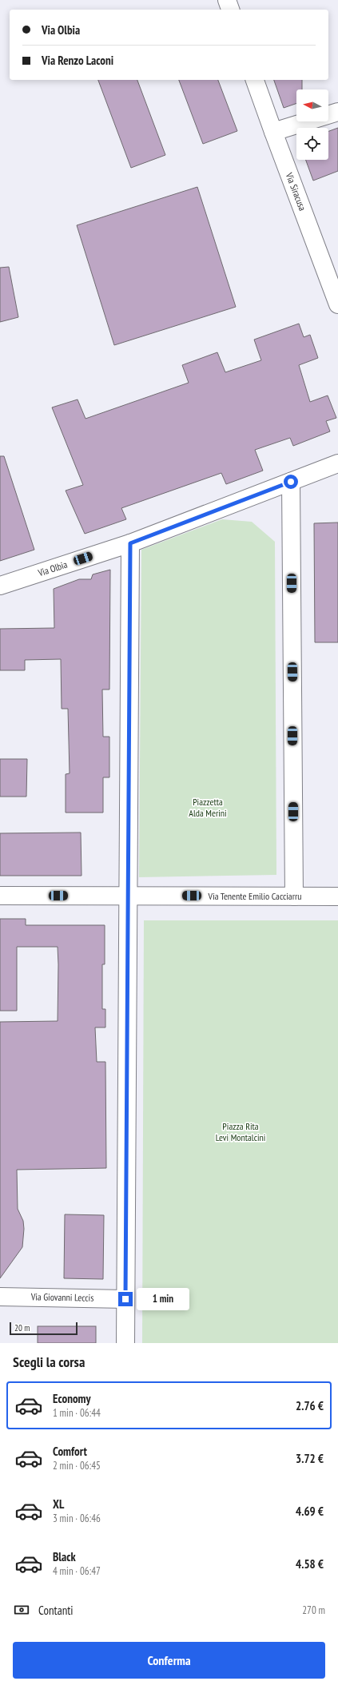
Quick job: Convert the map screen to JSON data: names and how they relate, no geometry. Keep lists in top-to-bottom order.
{
  "streets": {
    "street": [
      "Via Siracusa",
      "Via Olbia",
      "Via Tenente Emilio Cacciarru",
      "Via Giovanni Leccis"
    ]
  },
  "parks": ["Piazzetta Alda Merini", "Piazza Rita Levi Montalcini"],
  "scale_bar": "20 m",
  "north": "left",
  "page": {
    "banner": ["Via Olbia", "Via Renzo Laconi"],
    "bubble": "1 min",
    "scale": "20 m",
    "heading": "Scegli la corsa",
    "list": [
      {
        "name": "Economy",
        "note": "1 min · 06:44",
        "value": "2.76 €"
      },
      {
        "name": "Comfort",
        "note": "2 min · 06:45",
        "value": "3.72 €"
      },
      {
        "name": "XL",
        "note": "3 min · 06:46",
        "value": "4.69 €"
      },
      {
        "name": "Black",
        "note": "4 min · 06:47",
        "value": "4.58 €"
      }
    ],
    "pay": ["Contanti", "270 m"],
    "buttons": "Conferma"
  }
}
